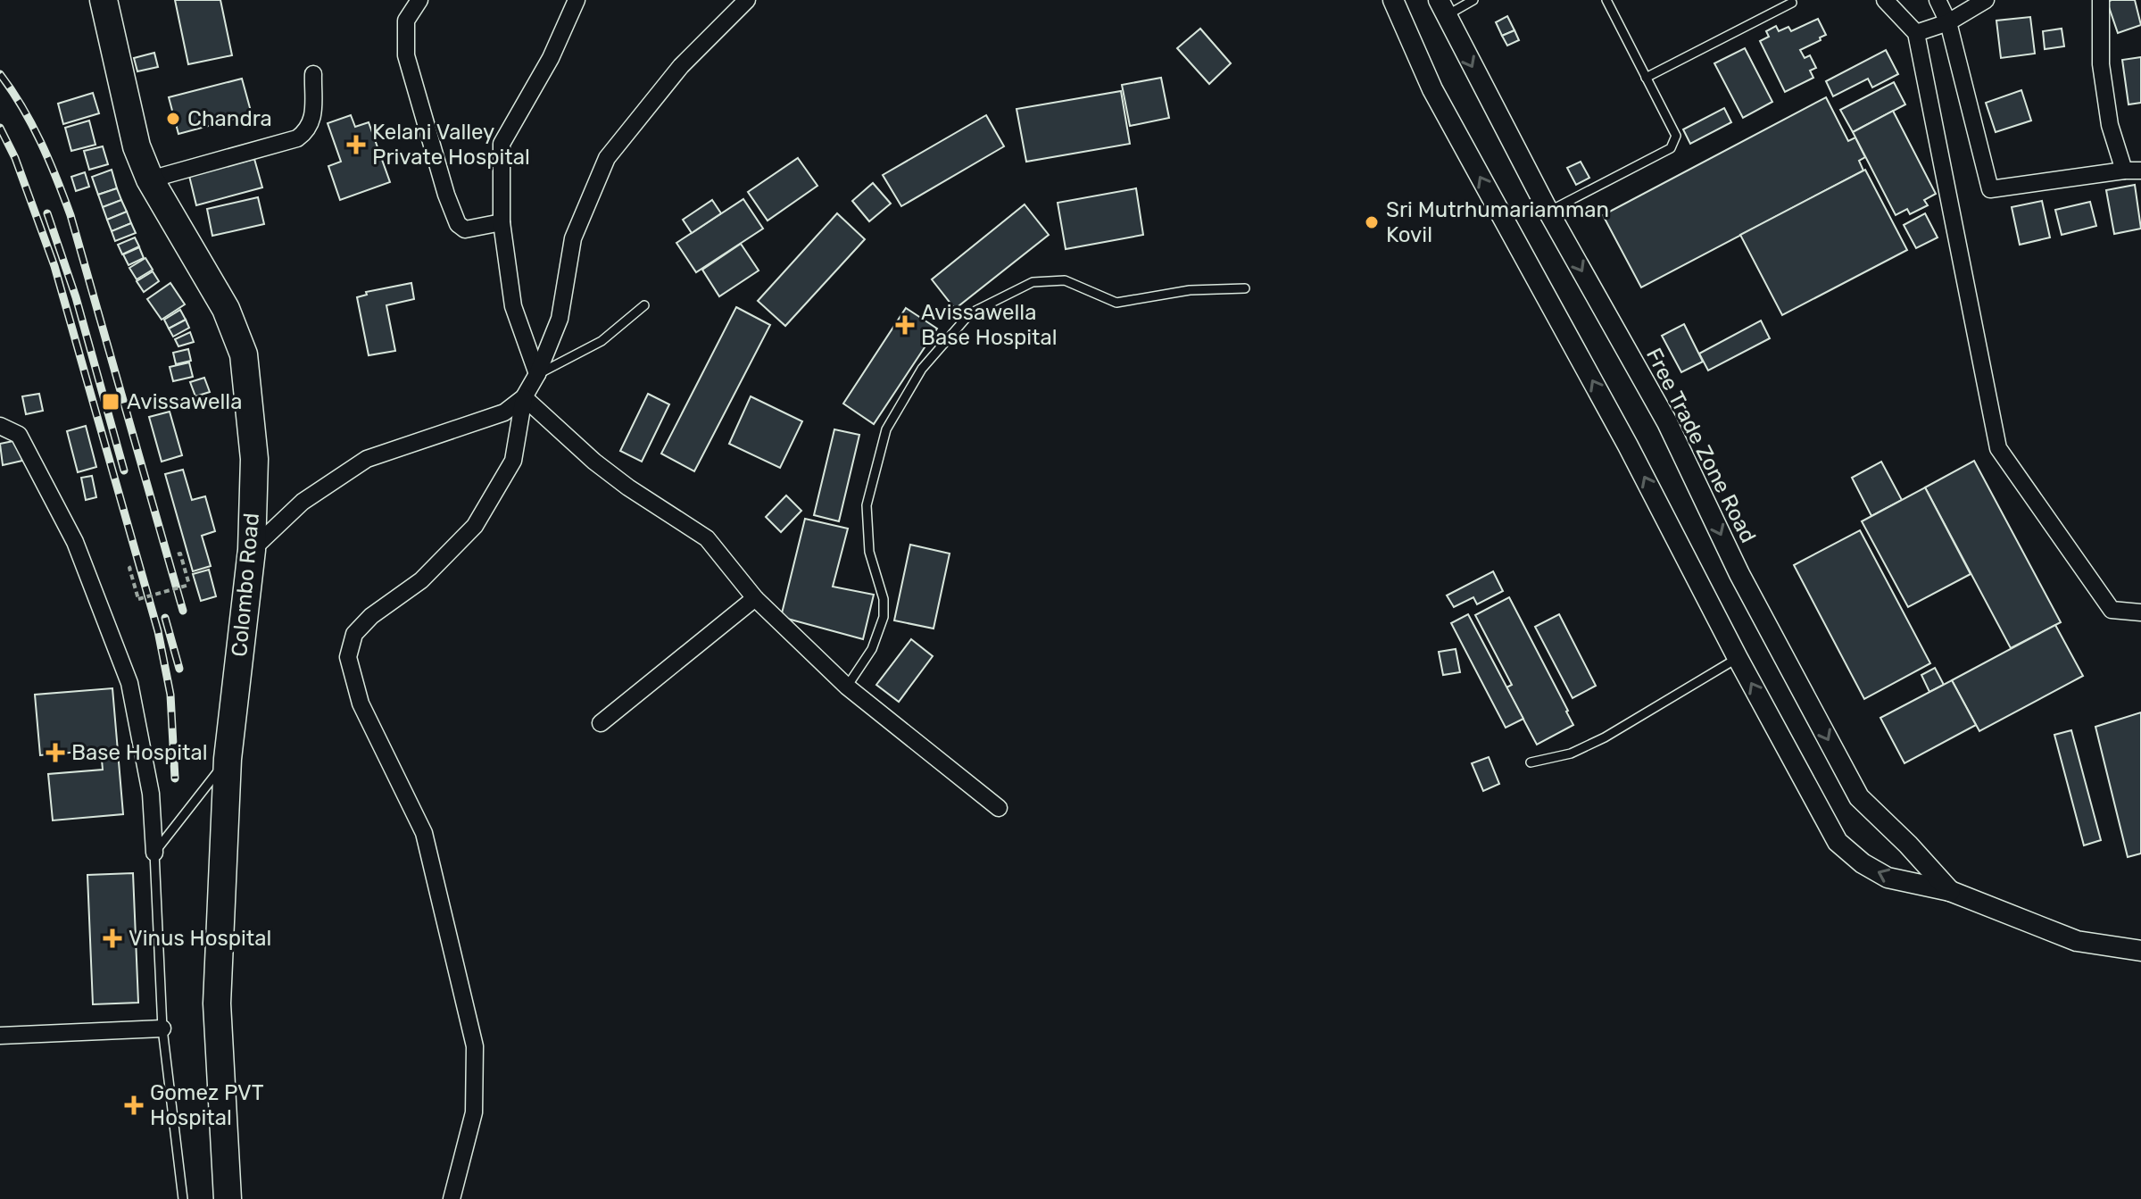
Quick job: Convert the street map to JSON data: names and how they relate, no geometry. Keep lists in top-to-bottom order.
{
  "streets": {
    "highway": ["Colombo Road"],
    "street": ["Free Trade Zone Road"]
  },
  "places": {
    "other": ["Chandra", "Sri Mutrhumariamman Kovil"],
    "health": [
      "Kelani Valley Private Hospital",
      "Avissawella Base Hospital",
      "Base Hospital",
      "Vinus Hospital",
      "Gomez PVT Hospital"
    ],
    "transit": ["Avissawella"]
  }
}
